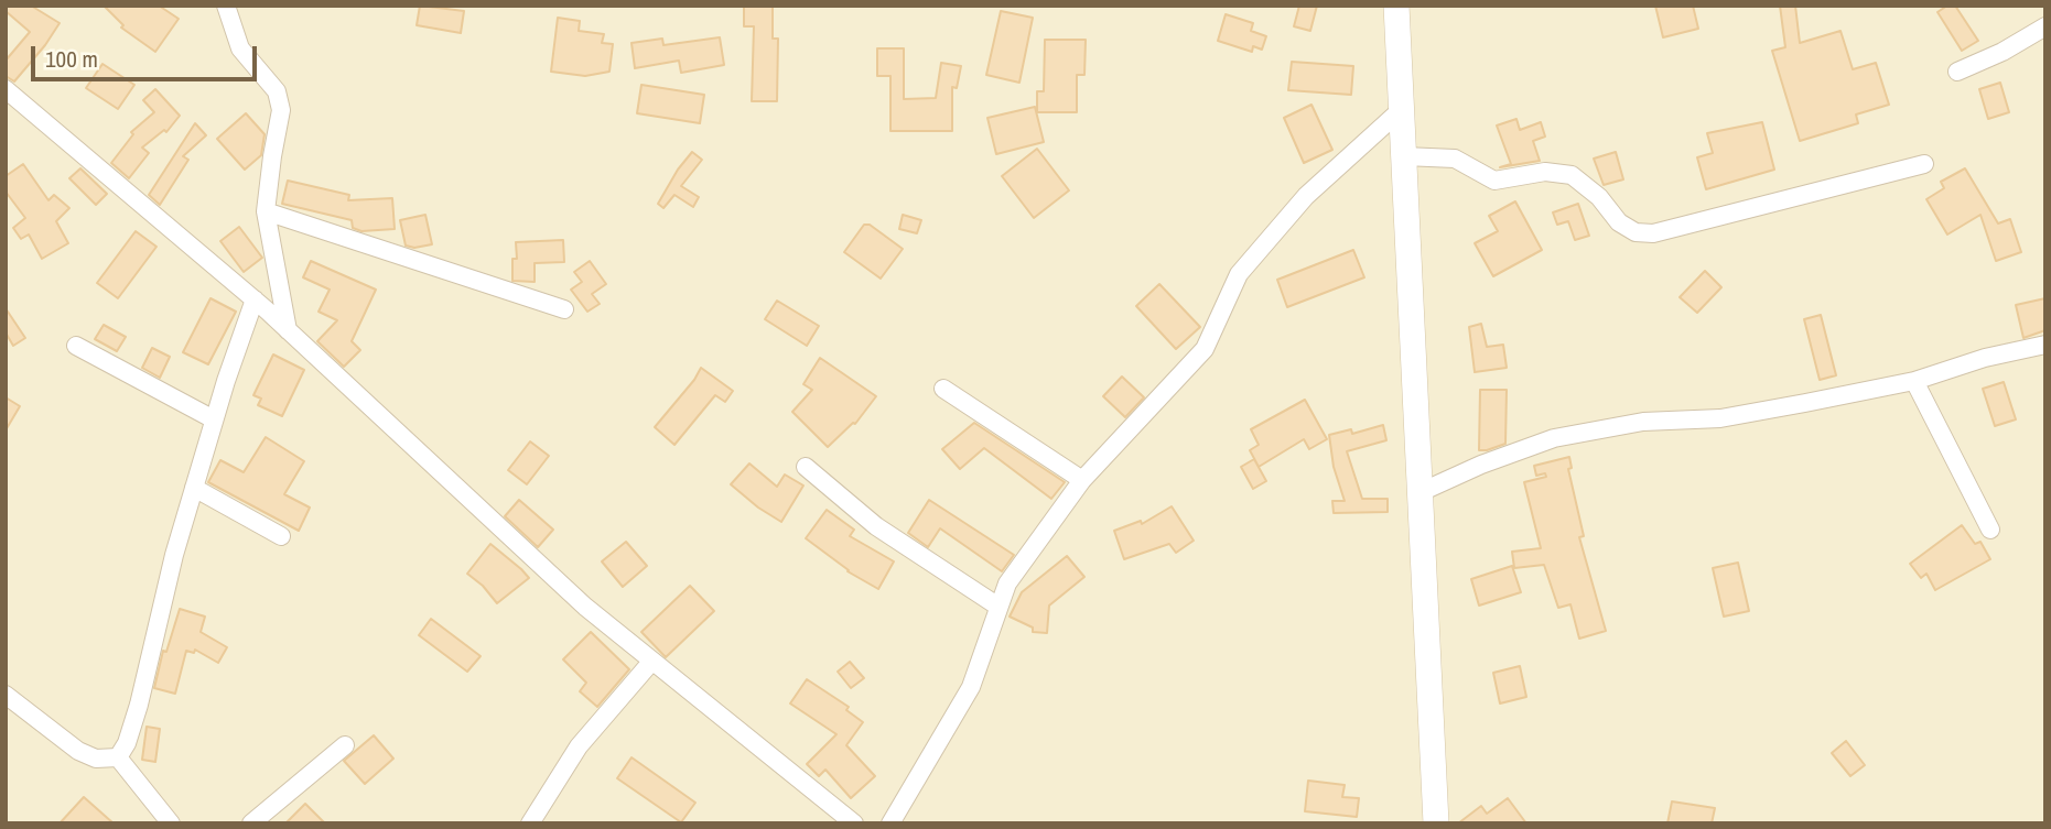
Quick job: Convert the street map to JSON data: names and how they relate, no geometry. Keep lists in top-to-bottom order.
{
  "scale_bar": "100 m"
}
